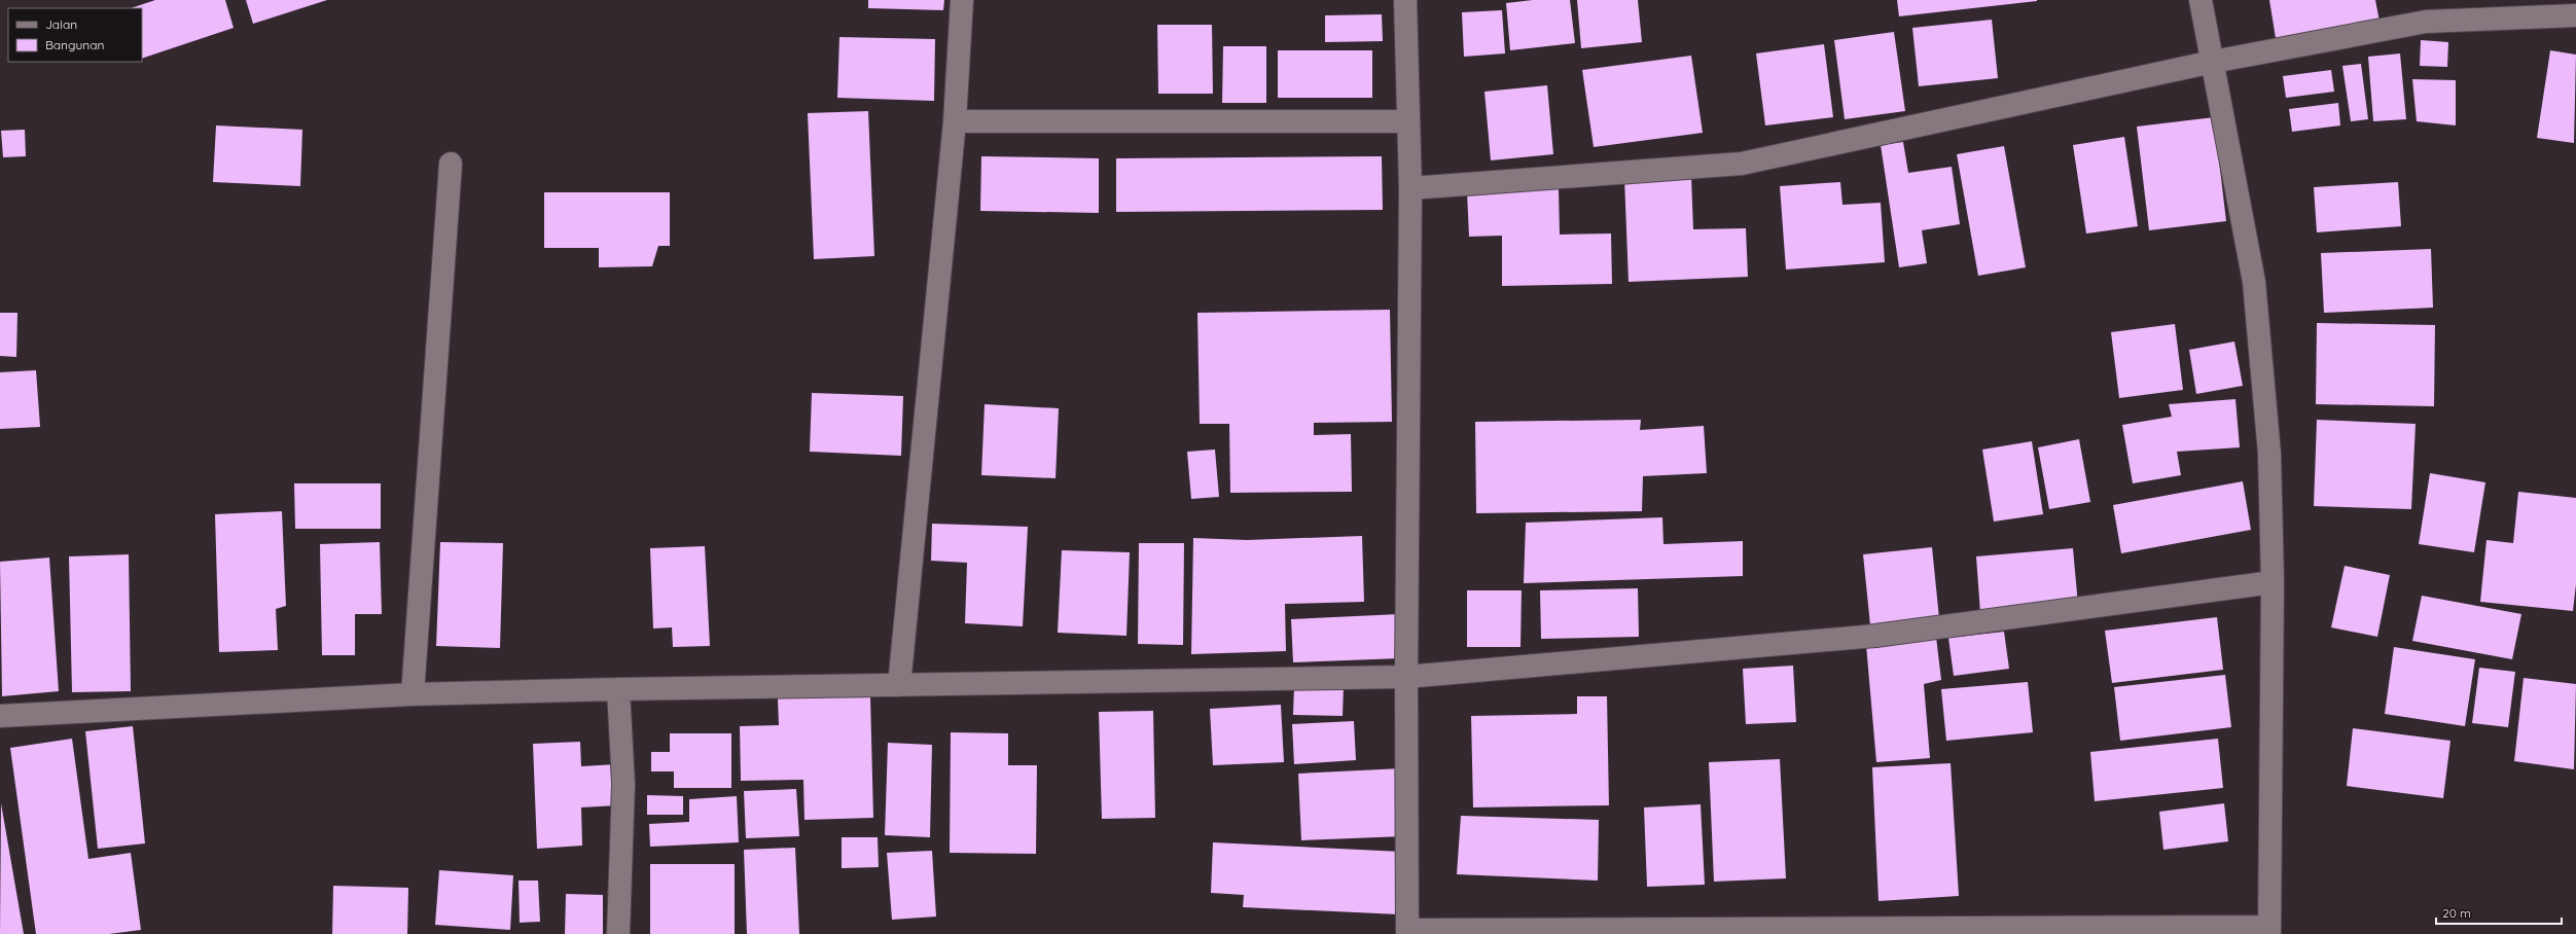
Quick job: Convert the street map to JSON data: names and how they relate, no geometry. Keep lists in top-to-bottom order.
{
  "legend": ["Jalan", "Bangunan"],
  "scale_bar": "20 m"
}
